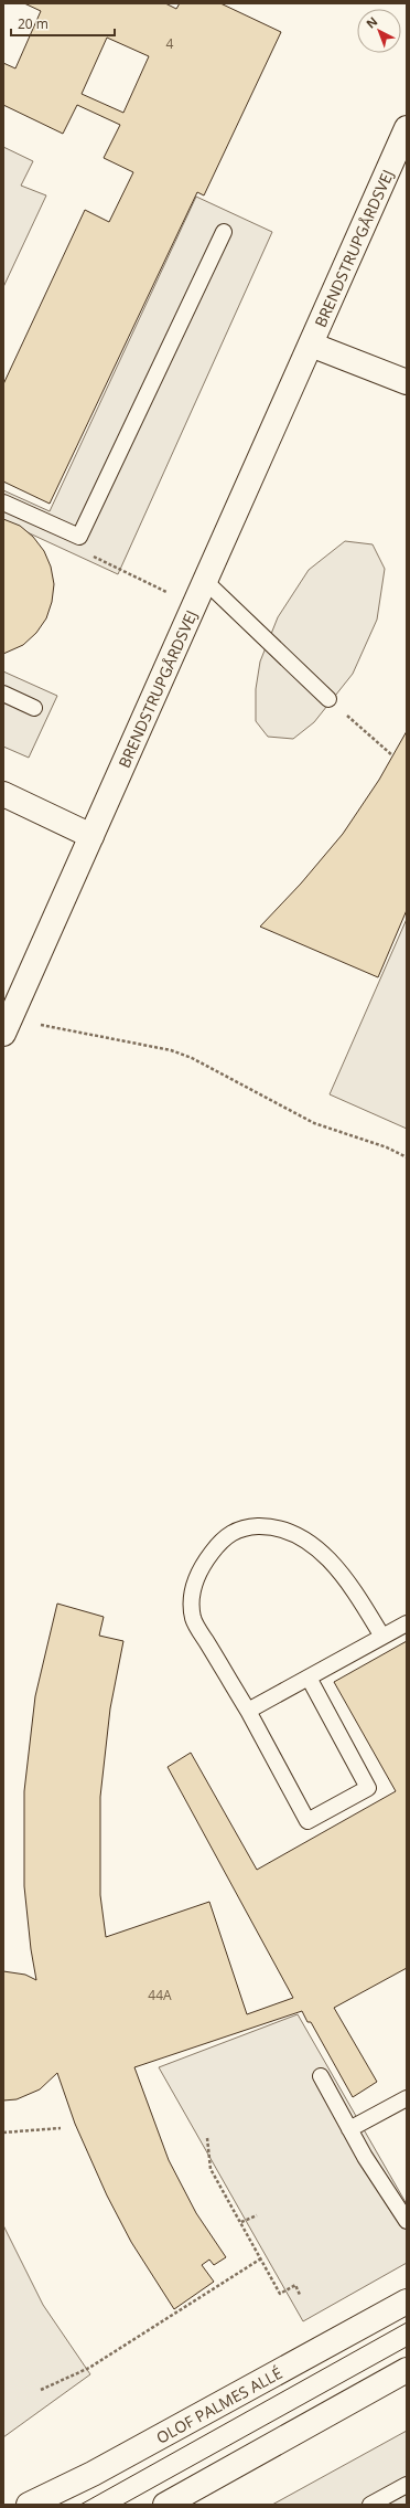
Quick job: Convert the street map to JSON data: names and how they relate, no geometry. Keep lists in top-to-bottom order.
{
  "streets": {
    "street": ["BRENDSTRUPGÅRDSVEJ", "OLOF PALMES ALLÉ"]
  },
  "house_numbers": ["4", "44A"],
  "scale_bar": "20 m",
  "north": "top left"
}
